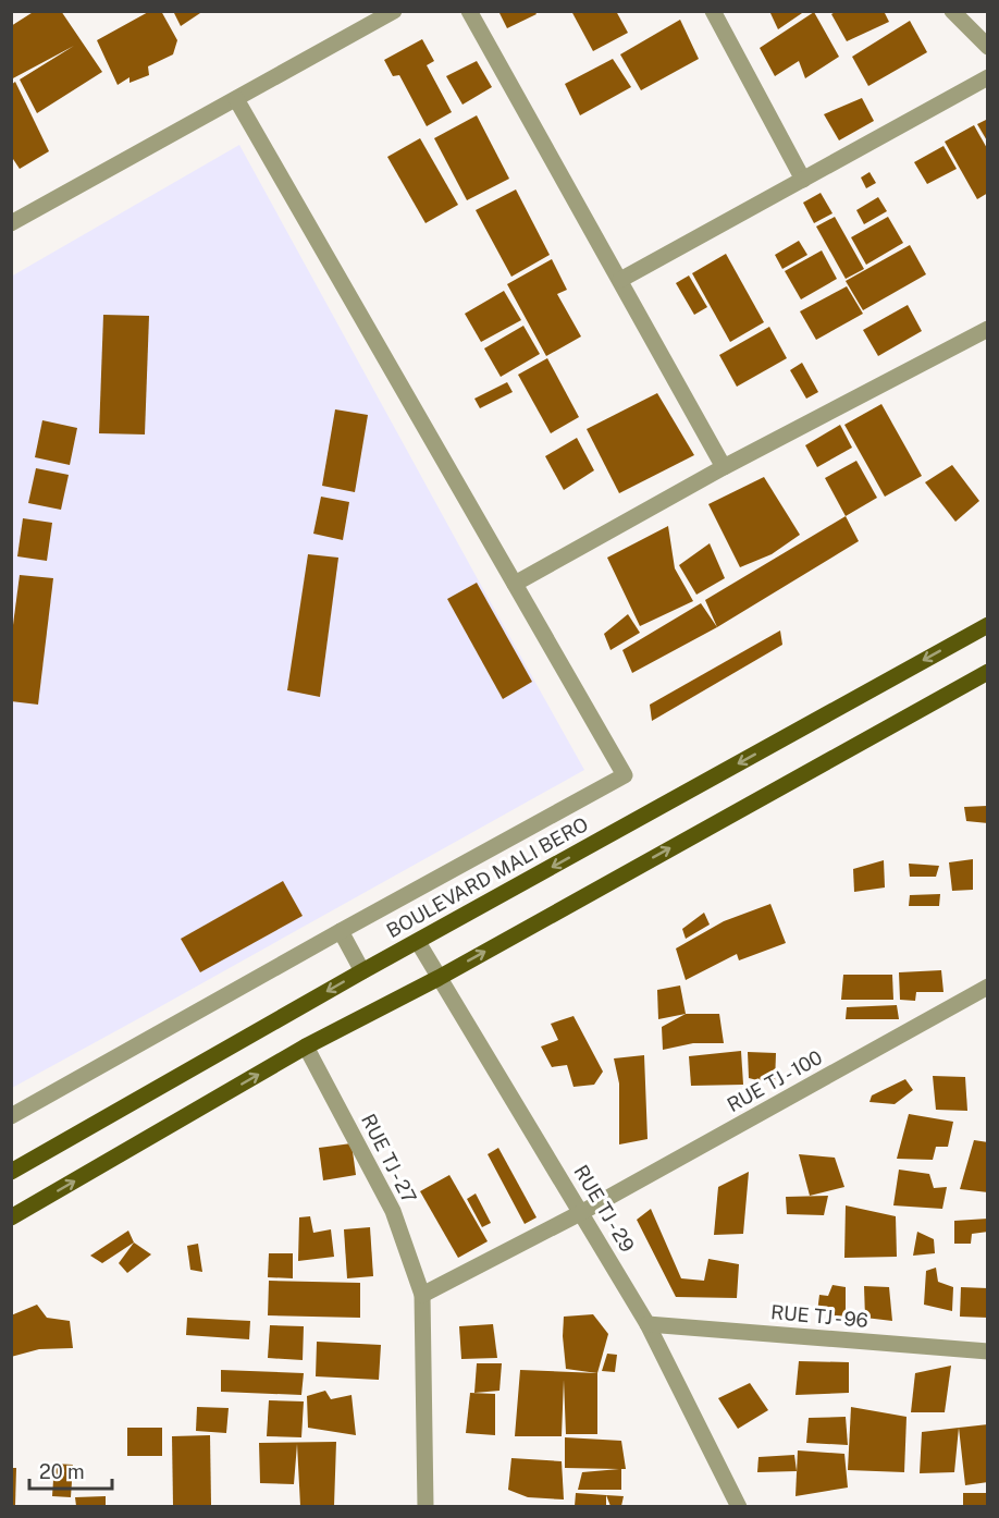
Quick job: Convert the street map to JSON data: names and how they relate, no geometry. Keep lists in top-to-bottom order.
{
  "streets": {
    "main road": ["BOULEVARD MALI BERO"],
    "street": [
      "RUE TJ - 100",
      "RUE TJ - 27",
      "RUE TJ - 29",
      "RUE TJ - 96"
    ]
  },
  "crossings": [
    ["BOULEVARD MALI BERO", "RUE TJ - 29"],
    ["RUE TJ - 100", "RUE TJ - 29"],
    ["RUE TJ - 29", "RUE TJ - 96"]
  ],
  "scale_bar": "20 m"
}
